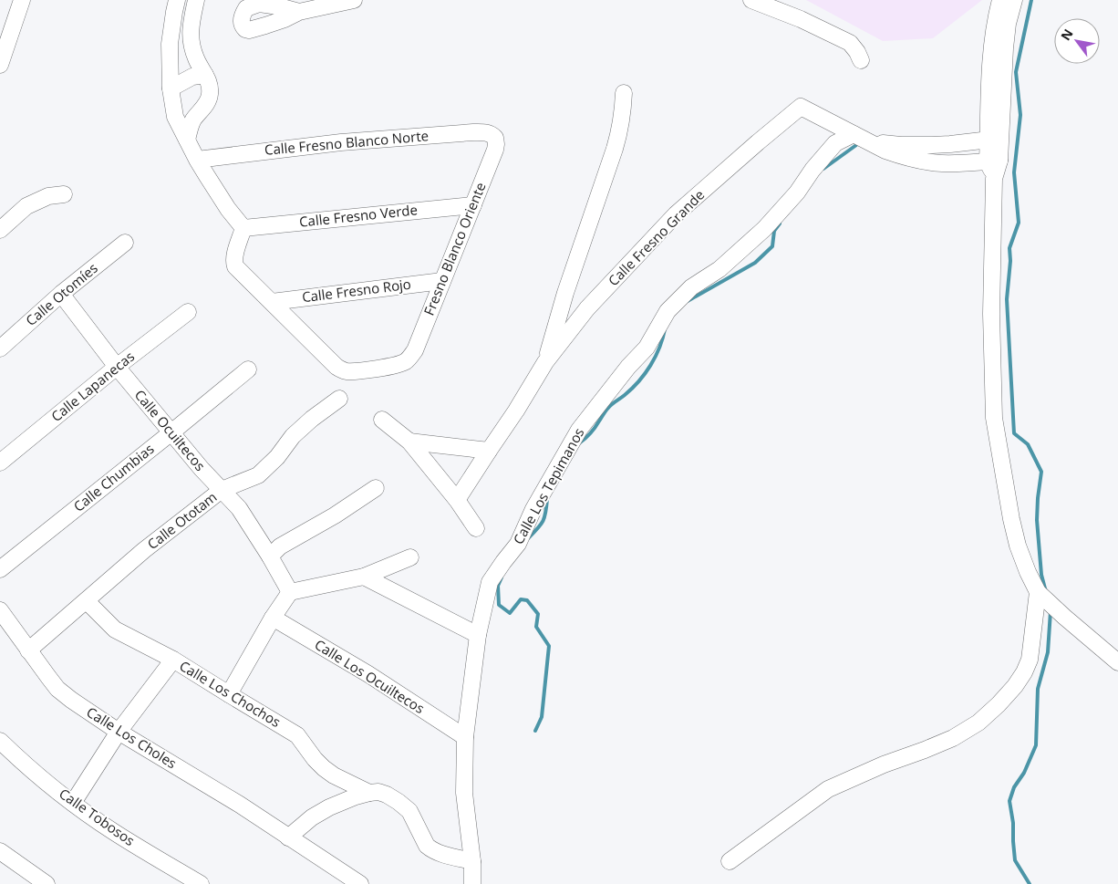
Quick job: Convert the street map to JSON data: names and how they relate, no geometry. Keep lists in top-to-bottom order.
{
  "streets": {
    "street": [
      "Calle Fresno Blanco Norte",
      "Calle Fresno Verde",
      "Calle Fresno Grande",
      "Fresno Blanco Oriente",
      "Calle Fresno Rojo",
      "Calle Otomíes",
      "Calle Lapanecas",
      "Calle Ocuiltecos",
      "Calle Chumbias",
      "Calle Los Tepimanos",
      "Calle Ototam",
      "Calle Los Ocuiltecos",
      "Calle Los Chochos",
      "Calle Los Choles",
      "Calle Tobosos"
    ]
  },
  "crossings": [
    ["Calle Fresno Blanco Norte", "Fresno Blanco Oriente"],
    ["Calle Fresno Verde", "Fresno Blanco Oriente"],
    ["Calle Fresno Grande", "Calle Los Tepimanos"],
    ["Fresno Blanco Oriente", "Calle Fresno Rojo"],
    ["Calle Otomíes", "Calle Ocuiltecos"],
    ["Calle Lapanecas", "Calle Ocuiltecos"],
    ["Calle Ocuiltecos", "Calle Chumbias"],
    ["Calle Ocuiltecos", "Calle Ototam"],
    ["Calle Los Tepimanos", "Calle Los Ocuiltecos"],
    ["Calle Ototam", "Calle Los Chochos"],
    ["Calle Ototam", "Calle Los Choles"]
  ],
  "north": "top left"
}
